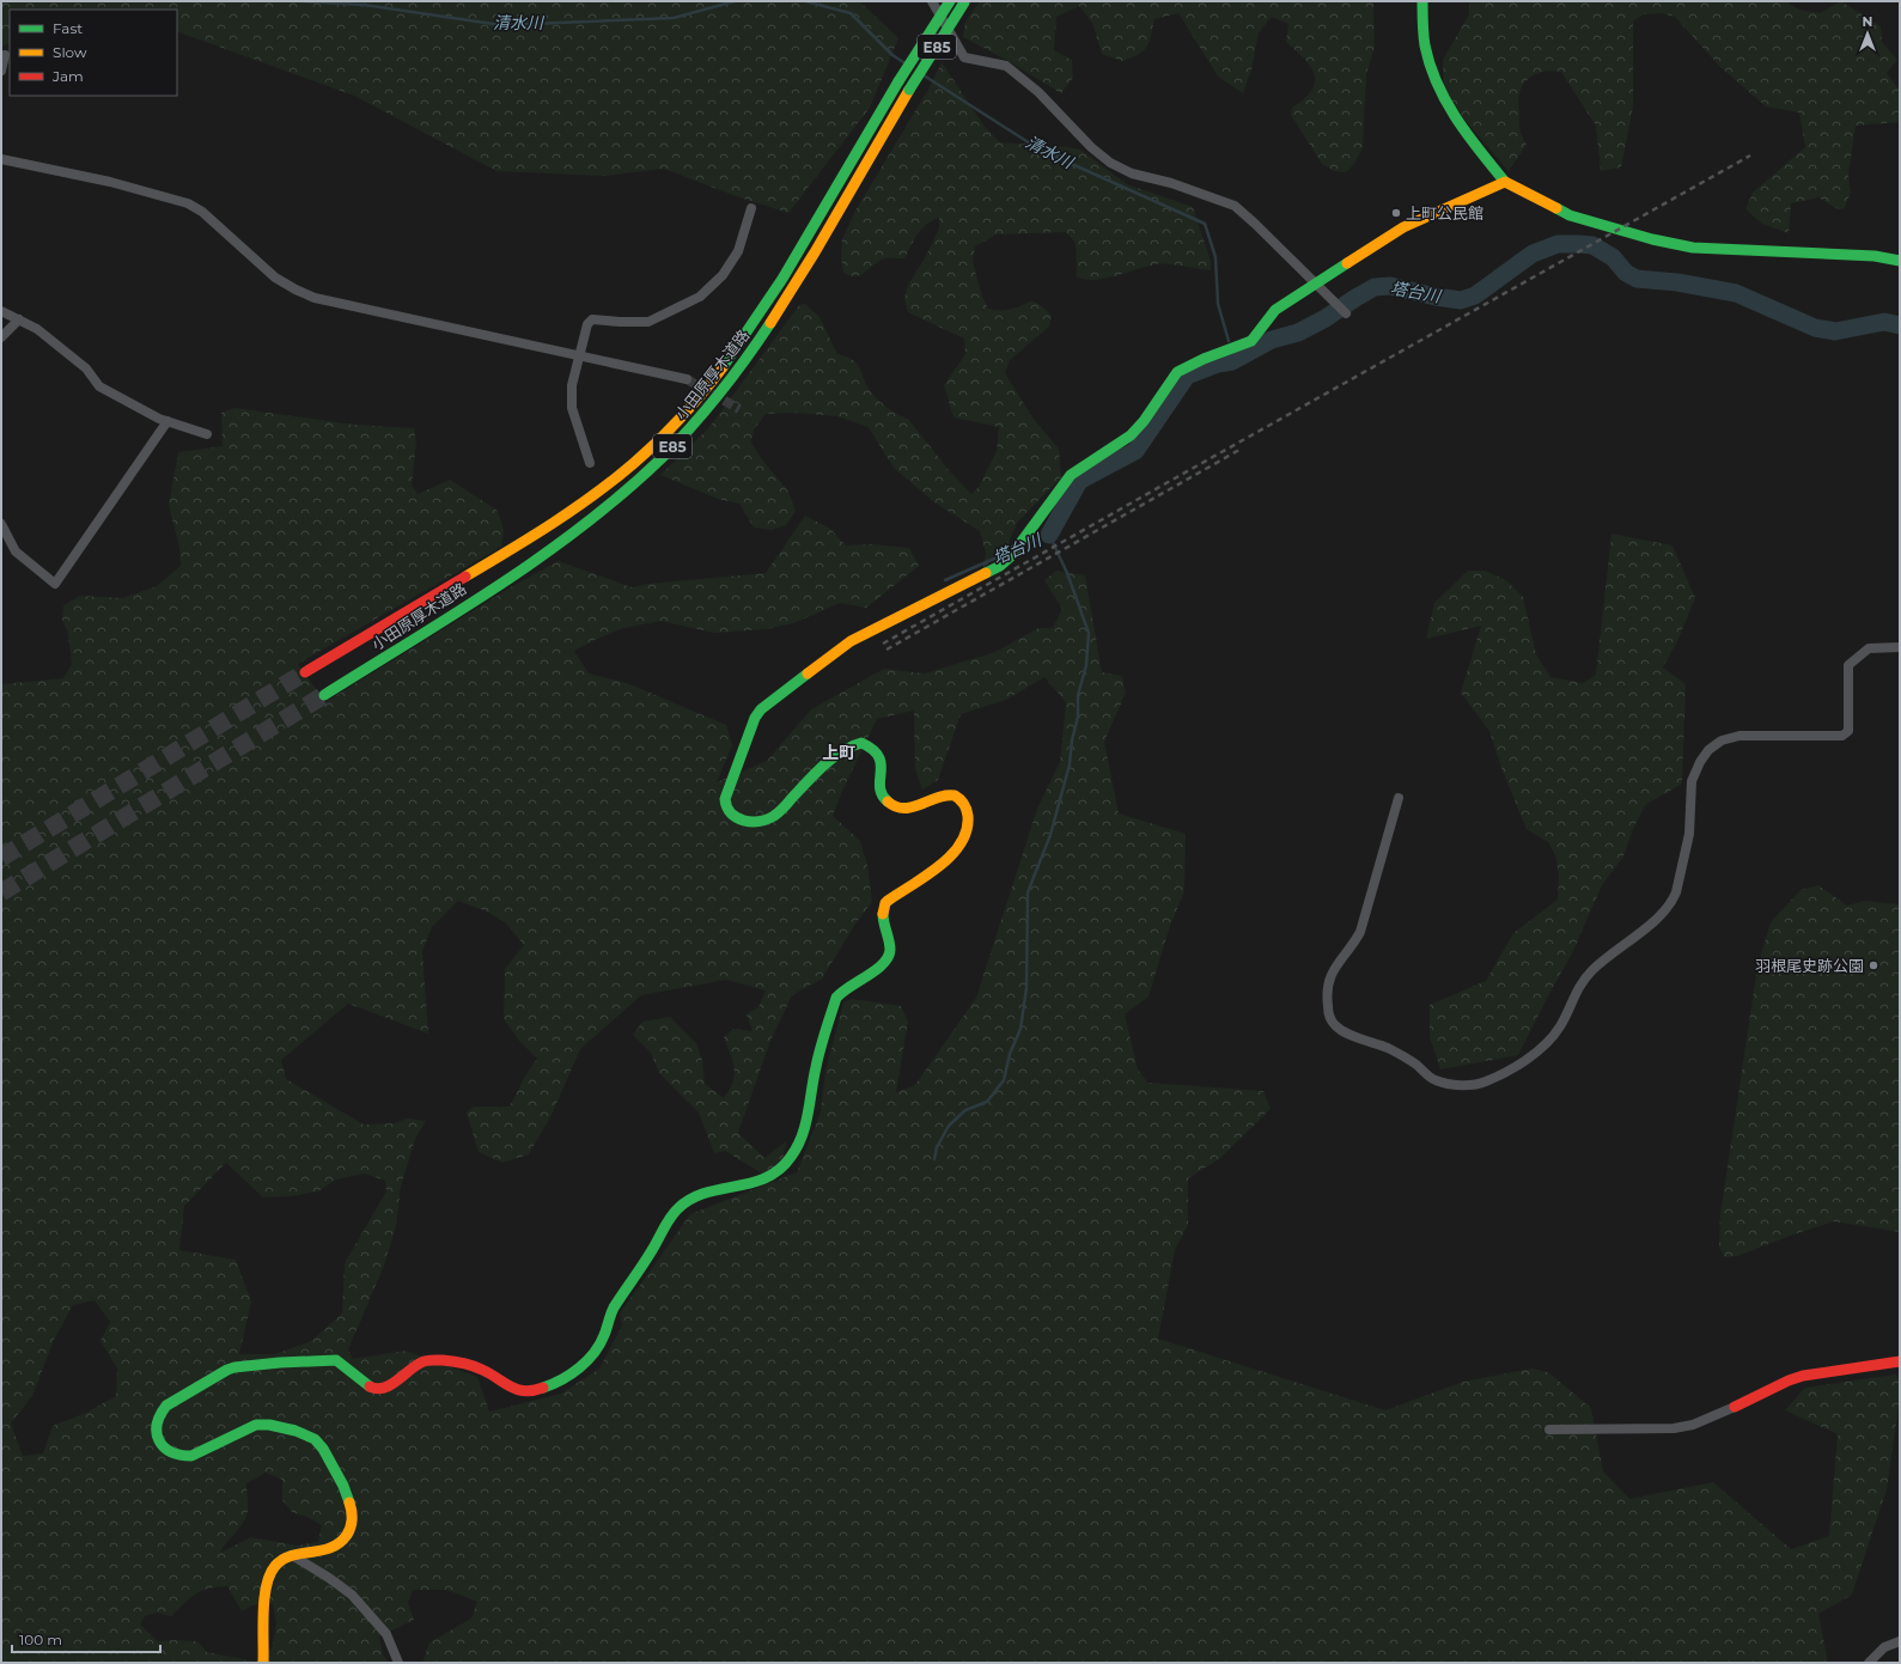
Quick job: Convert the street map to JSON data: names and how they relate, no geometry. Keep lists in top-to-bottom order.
{
  "streets": {
    "main road": ["E85", "小田原厚木道路"]
  },
  "districts": ["上町"],
  "water": ["清水川", "塔台川"],
  "places": ["上町公民館", "羽根尾史跡公園"],
  "legend": ["Fast", "Slow", "Jam"],
  "scale_bar": "100 m",
  "north": "top"
}
